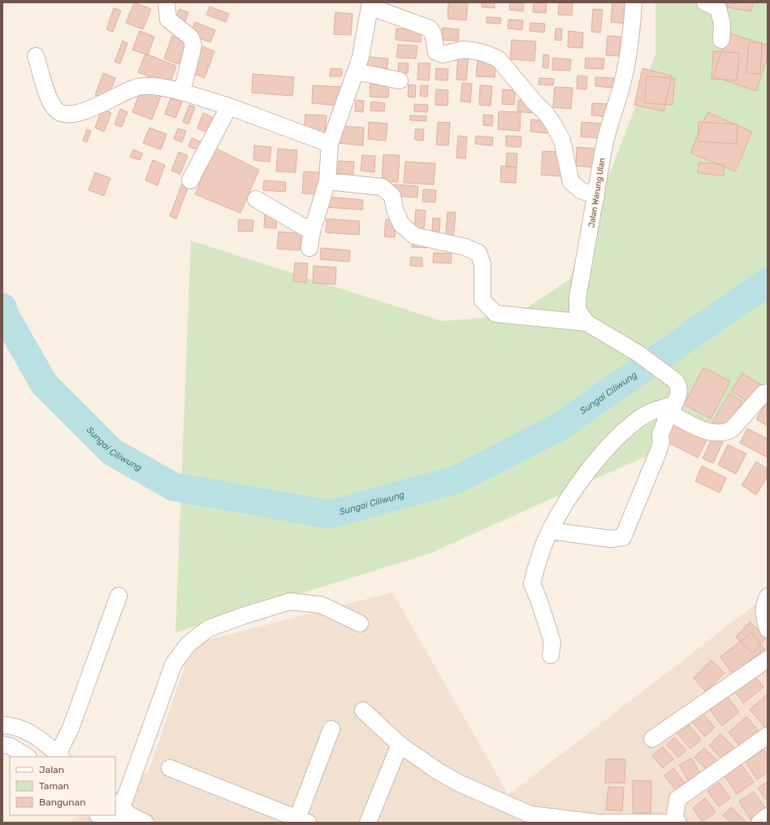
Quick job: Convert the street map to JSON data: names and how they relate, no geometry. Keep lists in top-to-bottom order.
{
  "streets": {
    "street": ["Jalan Warung Ulan"]
  },
  "water": ["Sungai Ciliwung"],
  "legend": ["Jalan", "Taman", "Bangunan"]
}
